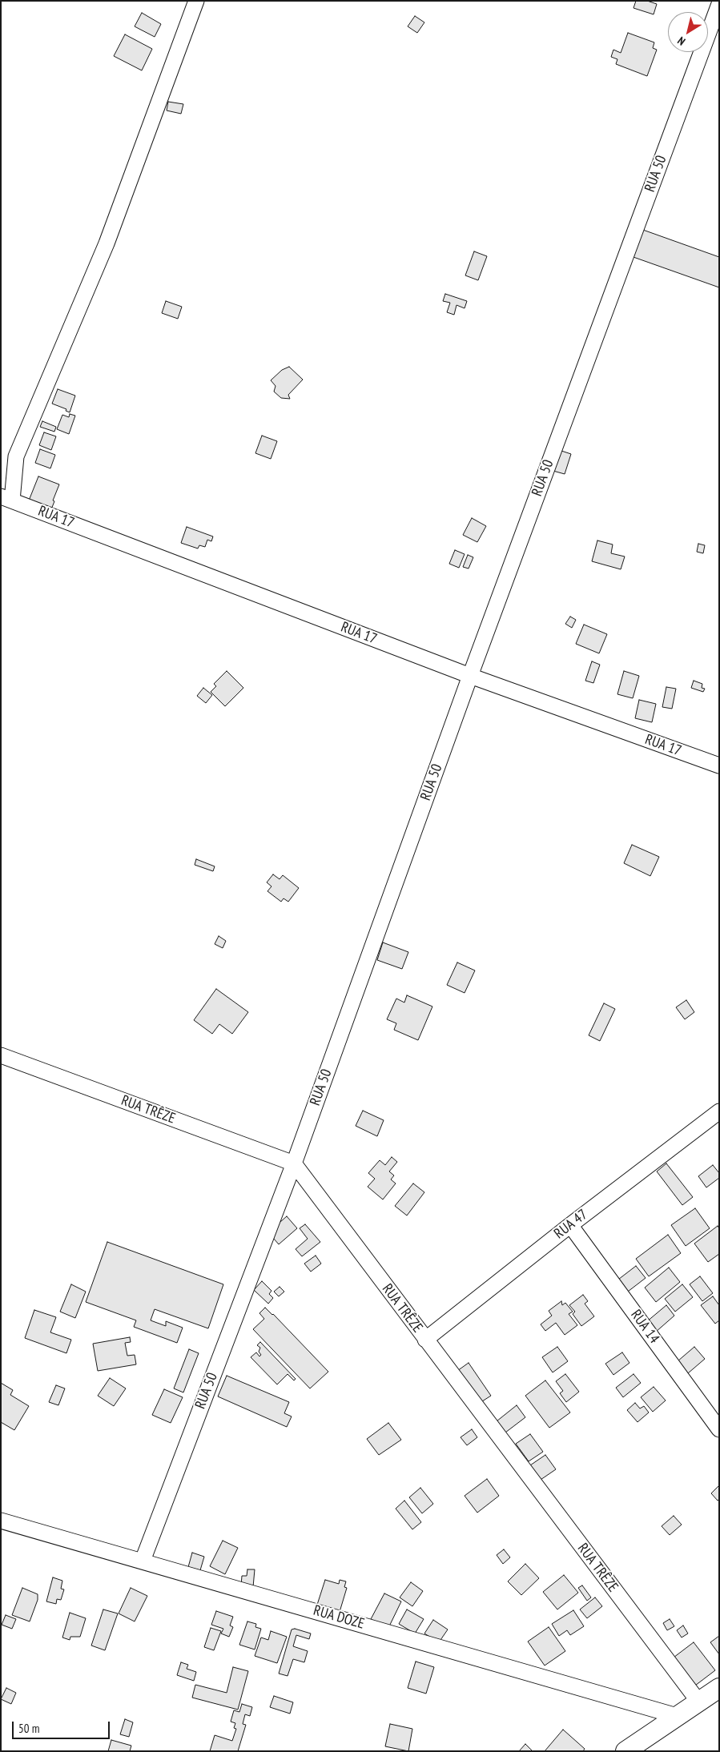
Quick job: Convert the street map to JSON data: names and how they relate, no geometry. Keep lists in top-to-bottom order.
{
  "streets": {
    "street": [
      "RUA 50",
      "RUA 17",
      "RUA TRÊZE",
      "RUA 47",
      "RUA 14",
      "RUA DOZE"
    ]
  },
  "crossings": [
    ["RUA 50", "RUA 17"],
    ["RUA 50", "RUA TRÊZE"],
    ["RUA 50", "RUA DOZE"],
    ["RUA TRÊZE", "RUA 47"],
    ["RUA 47", "RUA 14"]
  ],
  "scale_bar": "50 m",
  "north": "bottom left"
}
